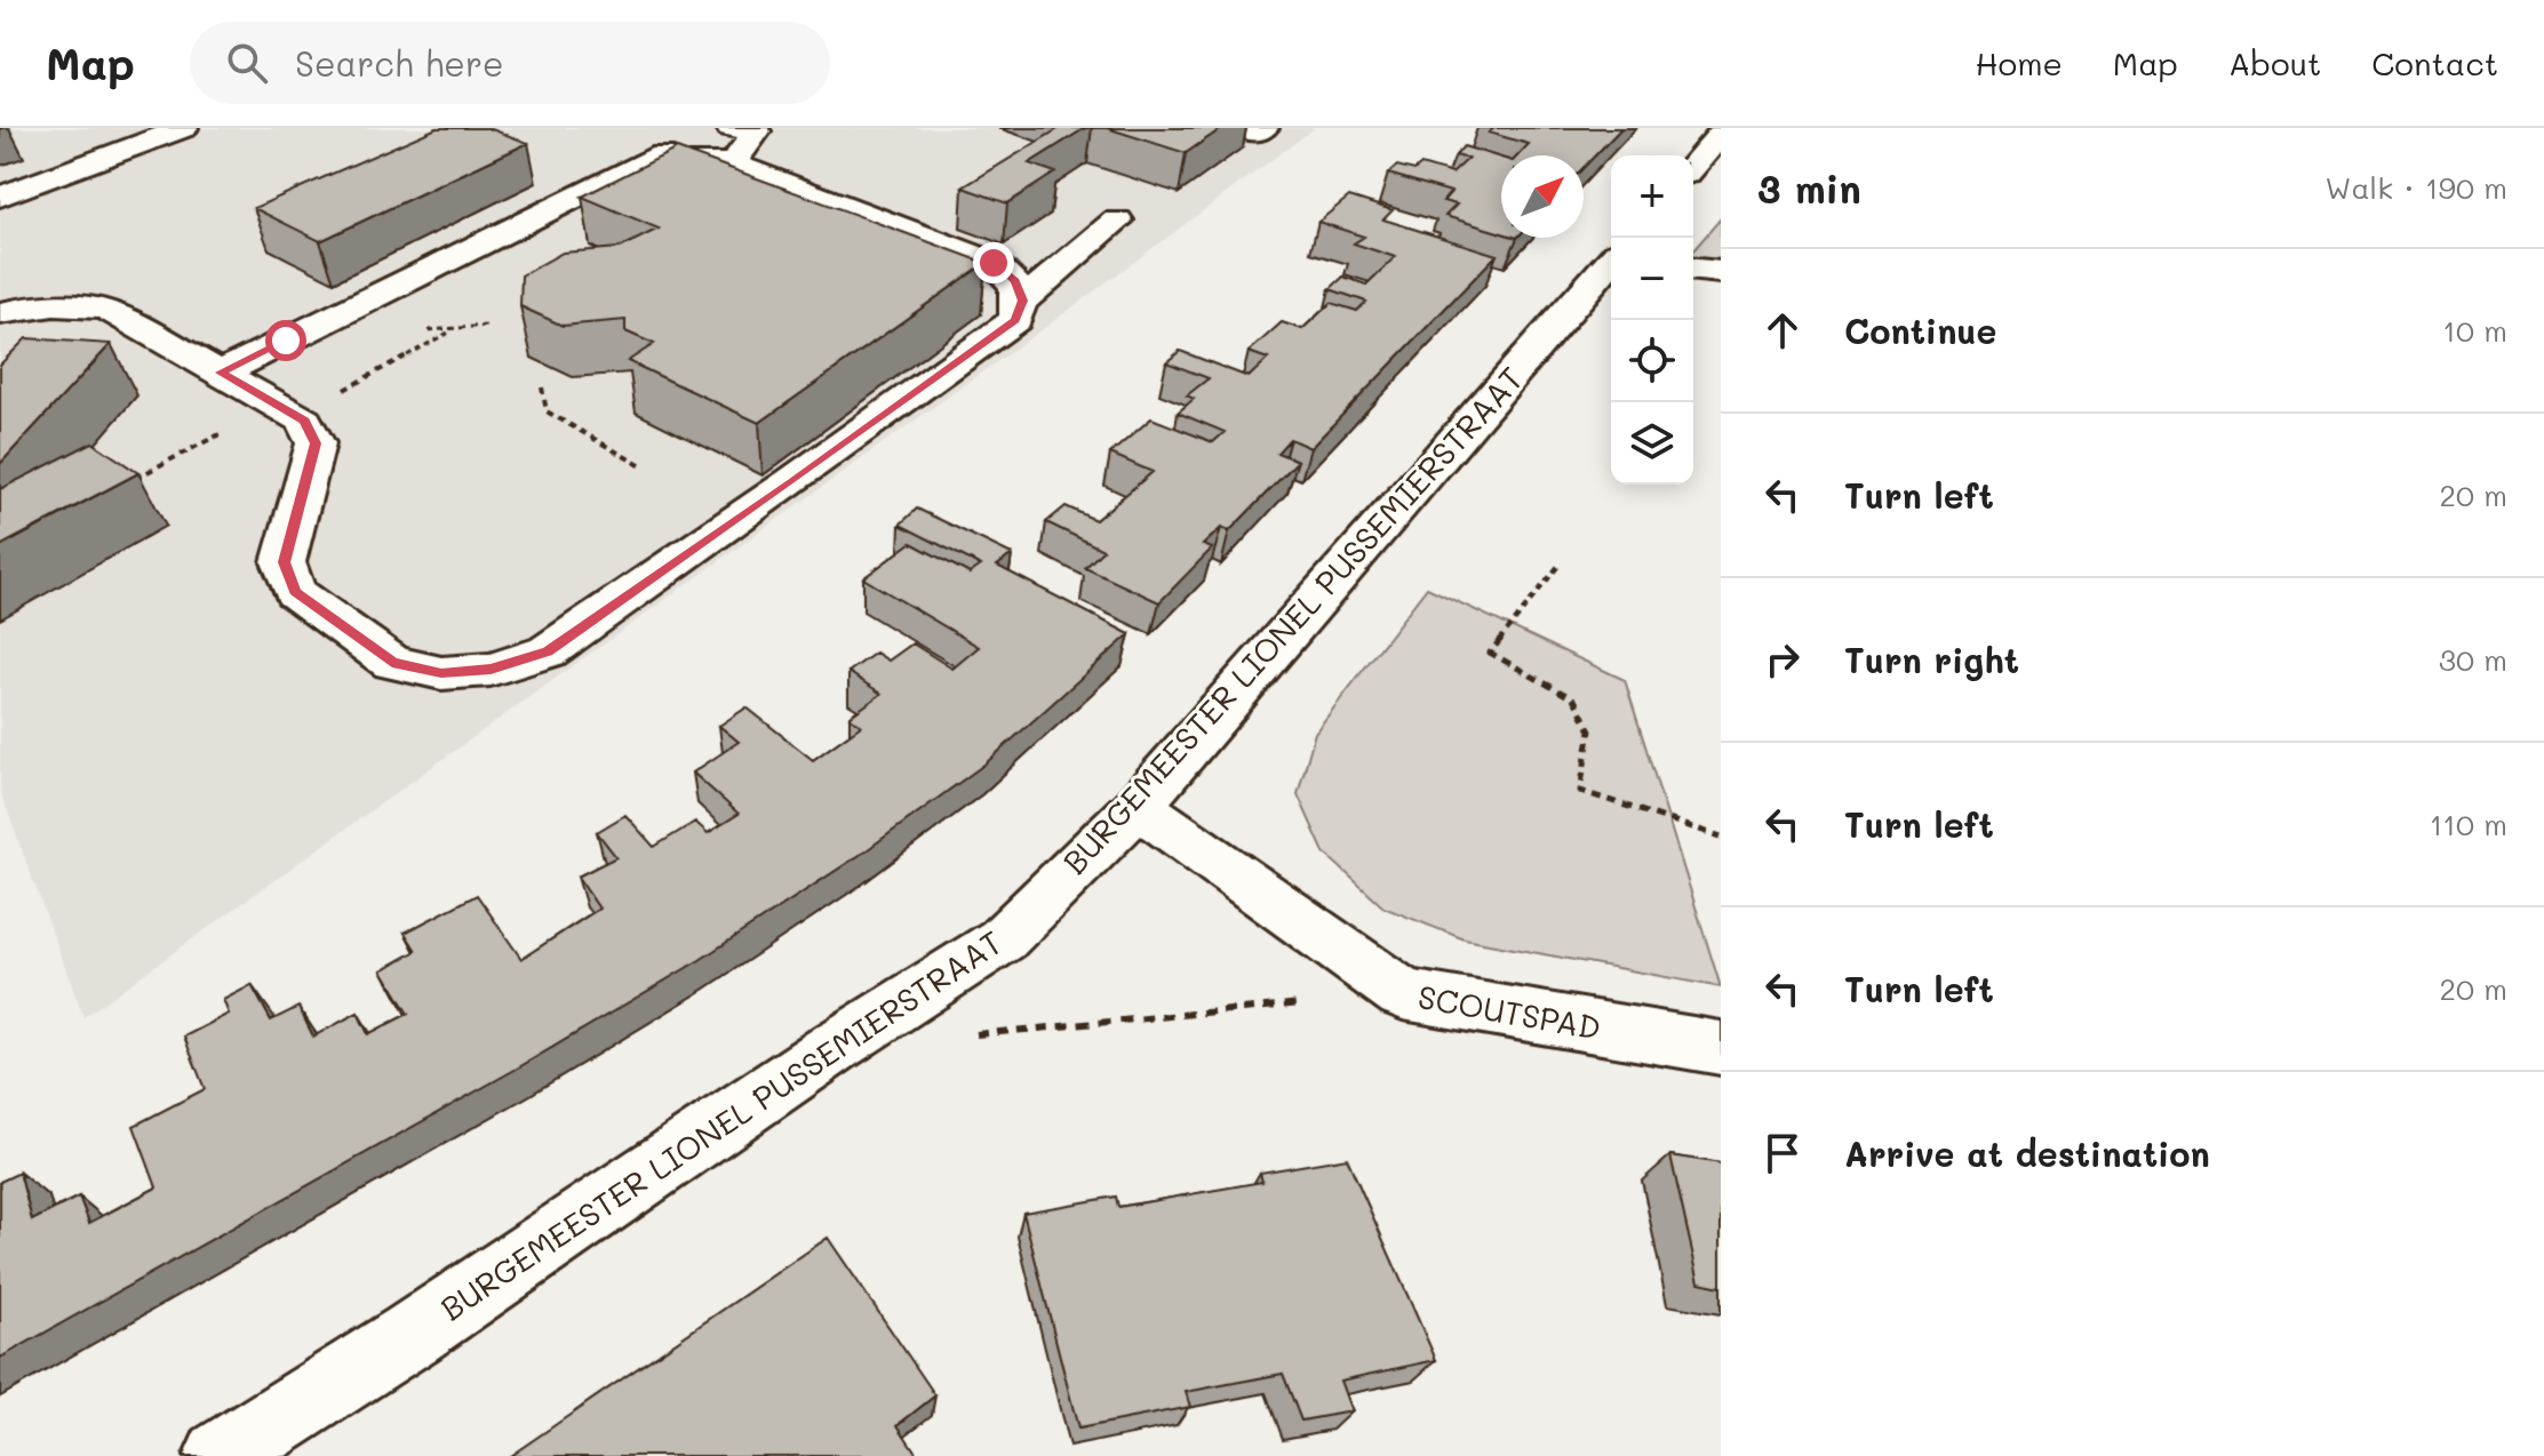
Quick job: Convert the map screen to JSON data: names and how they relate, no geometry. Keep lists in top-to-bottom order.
{
  "streets": {
    "street": ["BURGEMEESTER LIONEL PUSSEMIERSTRAAT", "SCOUTSPAD"]
  },
  "crossings": [
    ["BURGEMEESTER LIONEL PUSSEMIERSTRAAT", "SCOUTSPAD"]
  ],
  "north": "top right",
  "page": {
    "header": "Map",
    "search": "Search here",
    "nav": [
      "Home",
      "Map",
      "About",
      "Contact"
    ],
    "heading": ["3 min", "Walk · 190 m"],
    "map_buttons": ["+", "−"],
    "list": [
      ["Continue", "10 m"],
      ["Turn left", "20 m"],
      ["Turn right", "30 m"],
      ["Turn left", "110 m"],
      ["Turn left", "20 m"],
      "Arrive at destination"
    ]
  }
}
